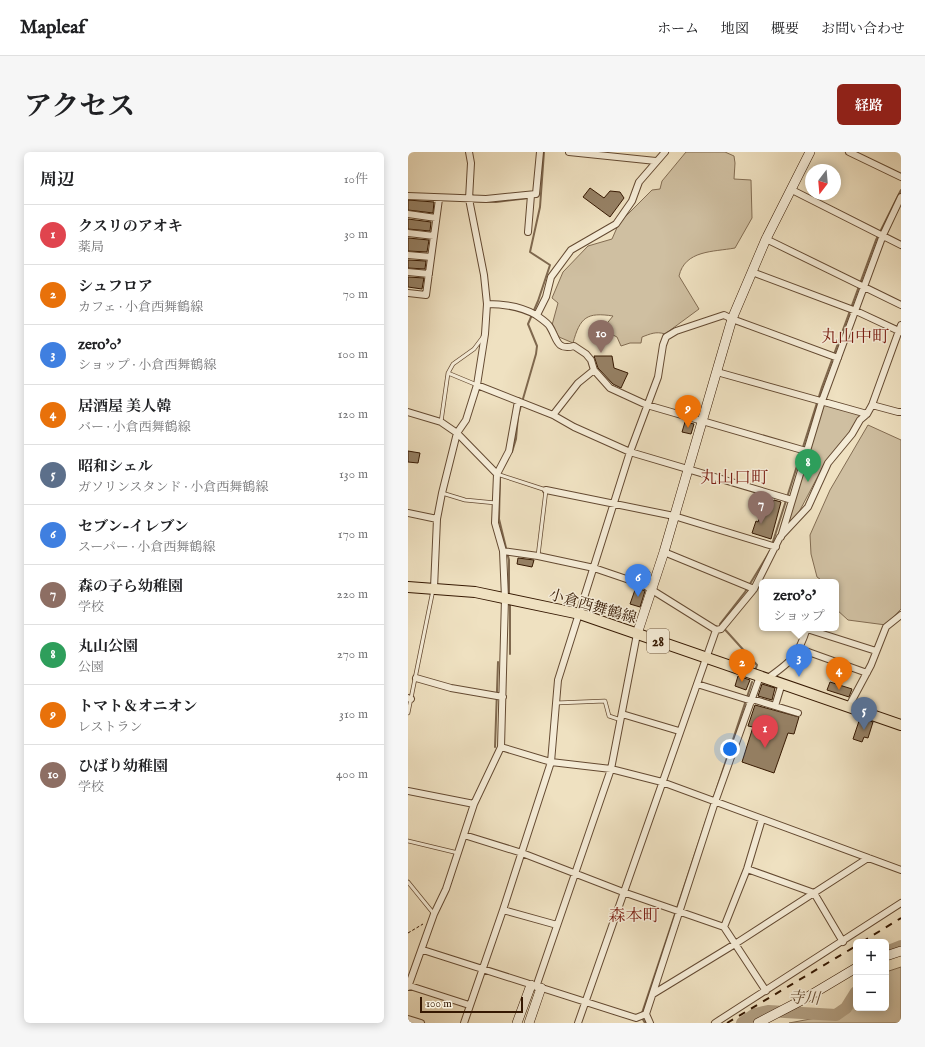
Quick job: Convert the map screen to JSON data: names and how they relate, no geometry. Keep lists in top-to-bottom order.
{
  "streets": {
    "main road": ["小倉西舞鶴線", "28"]
  },
  "districts": ["丸山中町", "丸山口町", "森本町"],
  "water": ["寺川"],
  "scale_bar": "100 m",
  "north": "bottom",
  "page": {
    "header": "Mapleaf",
    "nav": [
      "ホーム",
      "地図",
      "概要",
      "お問い合わせ"
    ],
    "title": "アクセス",
    "buttons": "経路",
    "heading": ["周辺", "10件"],
    "list": [
      {
        "mark": "1",
        "name": "クスリのアオキ",
        "note": "薬局",
        "value": "30 m"
      },
      {
        "mark": "2",
        "name": "シュフロア",
        "note": "カフェ · 小倉西舞鶴線",
        "value": "70 m"
      },
      {
        "mark": "3",
        "name": "zero'0'",
        "note": "ショップ · 小倉西舞鶴線",
        "value": "100 m"
      },
      {
        "mark": "4",
        "name": "居酒屋 美人韓",
        "note": "バー · 小倉西舞鶴線",
        "value": "120 m"
      },
      {
        "mark": "5",
        "name": "昭和シェル",
        "note": "ガソリンスタンド · 小倉西舞鶴線",
        "value": "130 m"
      },
      {
        "mark": "6",
        "name": "セブン-イレブン",
        "note": "スーパー · 小倉西舞鶴線",
        "value": "170 m"
      },
      {
        "mark": "7",
        "name": "森の子ら幼稚園",
        "note": "学校",
        "value": "220 m"
      },
      {
        "mark": "8",
        "name": "丸山公園",
        "note": "公園",
        "value": "270 m"
      },
      {
        "mark": "9",
        "name": "トマト＆オニオン",
        "note": "レストラン",
        "value": "310 m"
      },
      {
        "mark": "10",
        "name": "ひばり幼稚園",
        "note": "学校",
        "value": "400 m"
      }
    ],
    "pins": [
      "10",
      "9",
      "8",
      "7",
      "6",
      "3",
      "2",
      "4",
      "5",
      "1"
    ],
    "popup": ["zero'0'", "ショップ"],
    "map_buttons": ["+", "−"],
    "scale": "100 m"
  }
}
